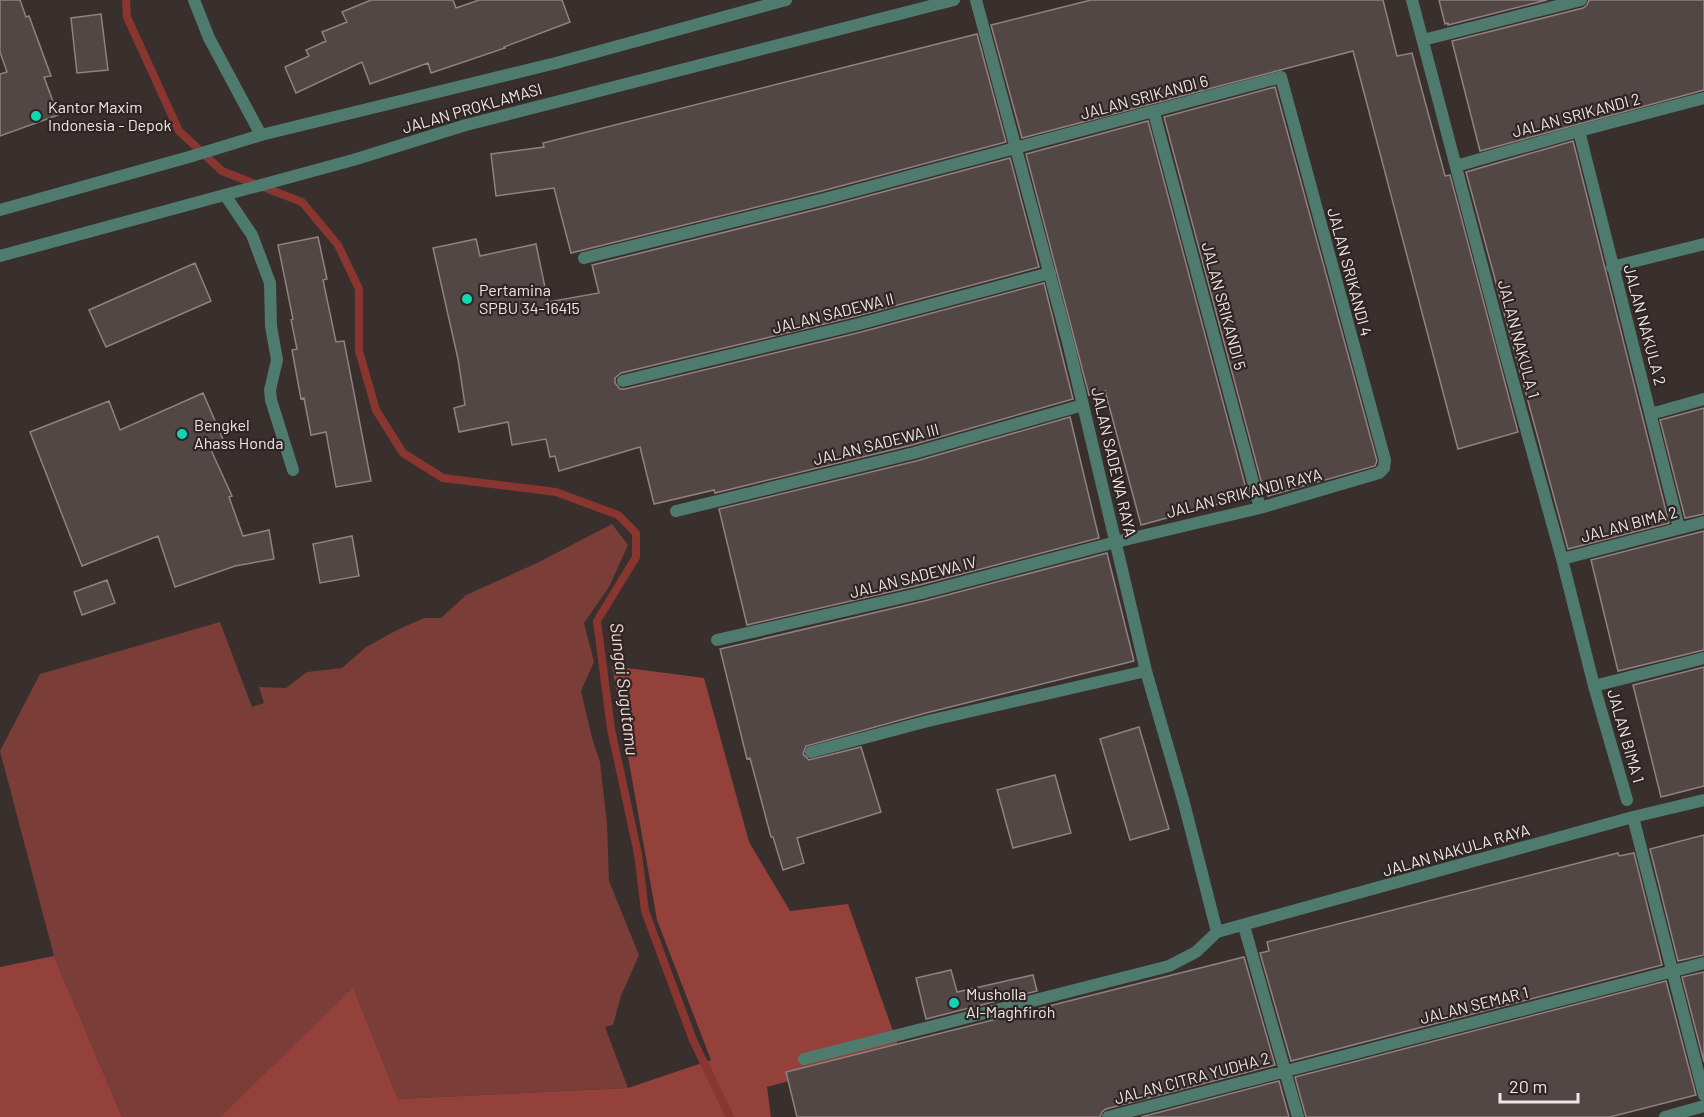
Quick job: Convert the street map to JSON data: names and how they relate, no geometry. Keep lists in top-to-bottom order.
{
  "streets": {
    "street": [
      "JALAN SRIKANDI 6",
      "JALAN PROKLAMASI",
      "JALAN SRIKANDI 2",
      "JALAN SRIKANDI 4",
      "JALAN SRIKANDI 5",
      "JALAN SADEWA II",
      "JALAN NAKULA 2",
      "JALAN NAKULA 1",
      "JALAN SADEWA III",
      "JALAN SADEWA RAYA",
      "JALAN SRIKANDI RAYA",
      "JALAN BIMA 2",
      "JALAN SADEWA IV",
      "JALAN BIMA 1",
      "JALAN NAKULA RAYA",
      "JALAN SEMAR 1",
      "JALAN CITRA YUDHA 2"
    ]
  },
  "crossings": [
    ["JALAN SRIKANDI 6", "JALAN SRIKANDI 4"],
    ["JALAN SRIKANDI 6", "JALAN SRIKANDI 5"],
    ["JALAN SRIKANDI 6", "JALAN SADEWA RAYA"],
    ["JALAN SRIKANDI 2", "JALAN NAKULA 2"],
    ["JALAN SRIKANDI 2", "JALAN NAKULA 1"],
    ["JALAN SRIKANDI 4", "JALAN SRIKANDI RAYA"],
    ["JALAN SRIKANDI 5", "JALAN SRIKANDI RAYA"],
    ["JALAN SADEWA II", "JALAN SADEWA RAYA"],
    ["JALAN NAKULA 2", "JALAN BIMA 2"],
    ["JALAN NAKULA 1", "JALAN BIMA 2"],
    ["JALAN NAKULA 1", "JALAN BIMA 1"],
    ["JALAN SADEWA III", "JALAN SADEWA RAYA"],
    ["JALAN SADEWA RAYA", "JALAN SRIKANDI RAYA"],
    ["JALAN SADEWA RAYA", "JALAN SADEWA IV"],
    ["JALAN SADEWA RAYA", "JALAN NAKULA RAYA"],
    ["JALAN SRIKANDI RAYA", "JALAN SADEWA IV"],
    ["JALAN SEMAR 1", "JALAN CITRA YUDHA 2"]
  ],
  "water": ["Sungai Sugutamu"],
  "places": [
    "Kantor Maxim Indonesia - Depok",
    "Pertamina SPBU 34-16415",
    "Bengkel Ahass Honda",
    "Musholla Al-Maghfiroh"
  ],
  "scale_bar": "20 m"
}
